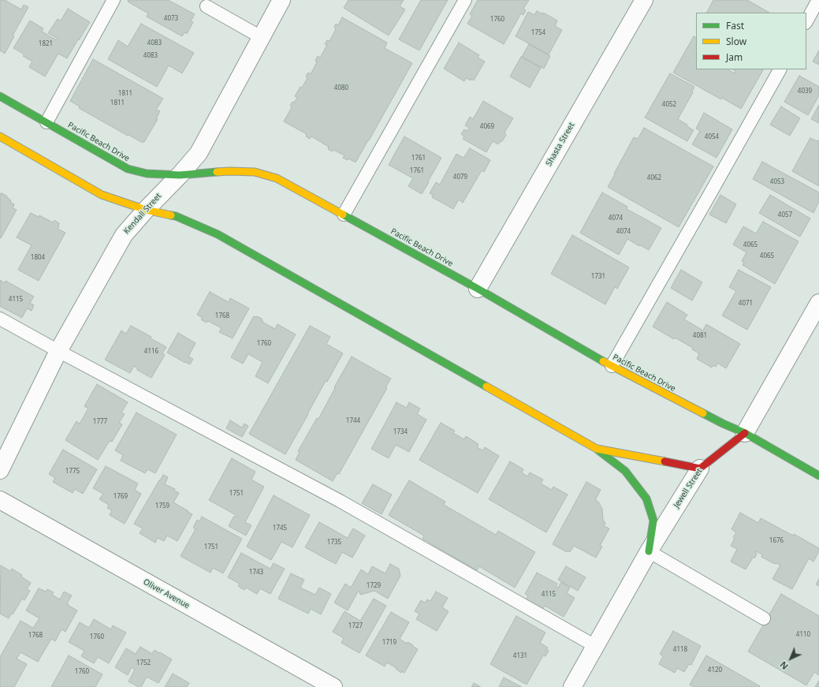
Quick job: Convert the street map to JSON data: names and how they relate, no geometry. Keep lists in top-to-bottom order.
{
  "streets": {
    "street": [
      "Pacific Beach Drive",
      "Shasta Street",
      "Kendall Street",
      "Jewell Street",
      "Oliver Avenue"
    ]
  },
  "crossings": [
    ["Pacific Beach Drive", "Shasta Street"],
    ["Pacific Beach Drive", "Kendall Street"],
    ["Pacific Beach Drive", "Jewell Street"]
  ],
  "house_numbers": [
    "4073",
    "1760",
    "1754",
    "4083",
    "1821",
    "4083",
    "4080",
    "4039",
    "1811",
    "1811",
    "4052",
    "4069",
    "4054",
    "1761",
    "1761",
    "4079",
    "4062",
    "4053",
    "4057",
    "4074",
    "4074",
    "4065",
    "4065",
    "1804",
    "1731",
    "4115",
    "4071",
    "1768",
    "4081",
    "1760",
    "4116",
    "1744",
    "1777",
    "1734",
    "1775",
    "1751",
    "1769",
    "1759",
    "1745",
    "1676",
    "1735",
    "1751",
    "1743",
    "1729",
    "4115",
    "1727",
    "4110",
    "1768",
    "1760",
    "1719",
    "4118",
    "4131",
    "1752",
    "4120",
    "1760"
  ],
  "legend": ["Fast", "Slow", "Jam"],
  "north": "bottom left"
}
